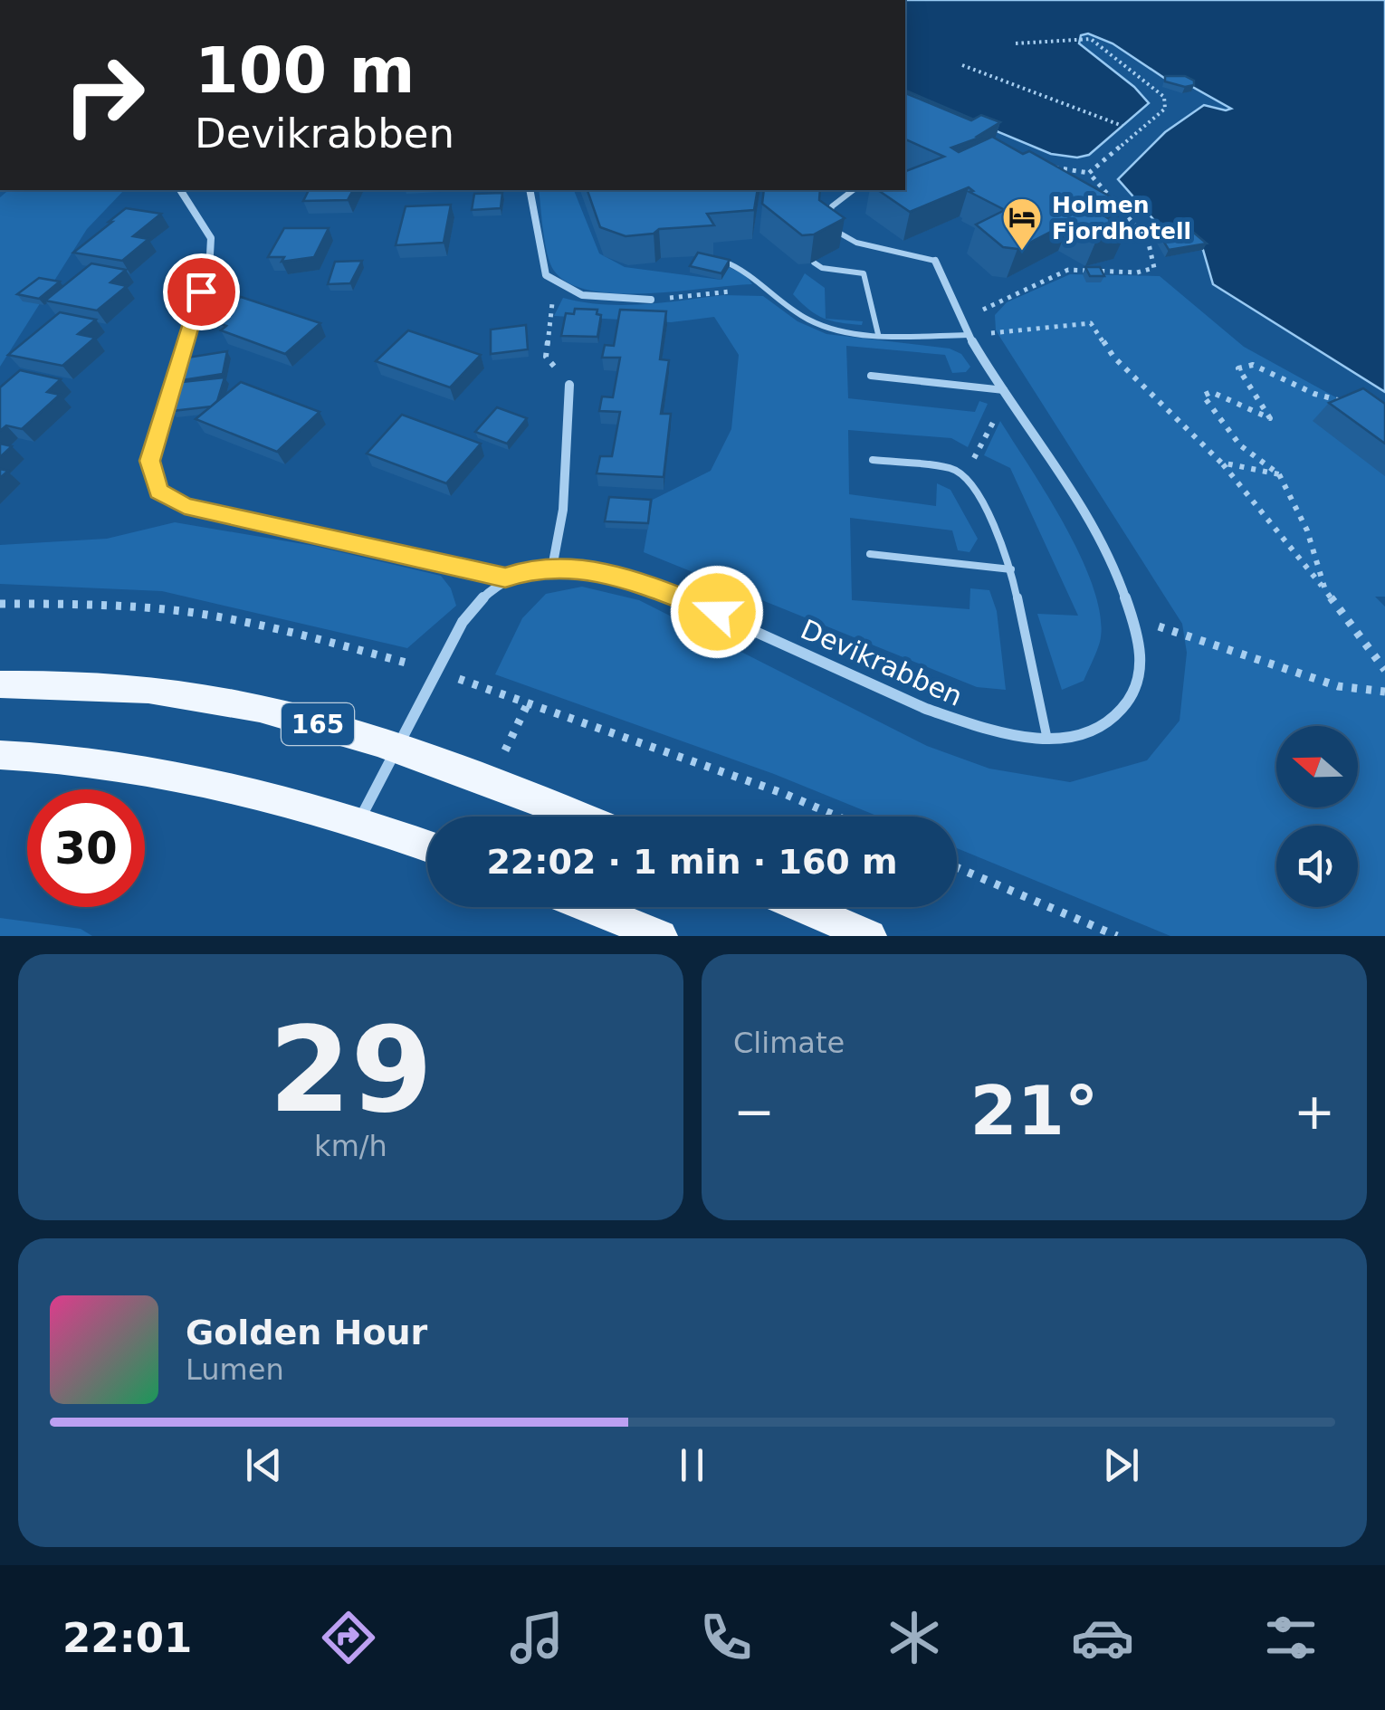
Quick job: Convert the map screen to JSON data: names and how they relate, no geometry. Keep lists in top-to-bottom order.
{
  "streets": {
    "main road": ["165"],
    "street": ["Devikrabben"]
  },
  "places": {
    "hotel": ["Holmen Fjordhotell"]
  },
  "north": "left",
  "page": {
    "turn": ["100 m", "Devikrabben"],
    "limit": "30",
    "trip": "22:02 · 1 min · 160 m",
    "tile": [
      ["29", "km/h"],
      "Climate"
    ],
    "heat": ["−", "21°", "+"],
    "song": ["Golden Hour", "Lumen"],
    "tabs": "22:01"
  }
}
